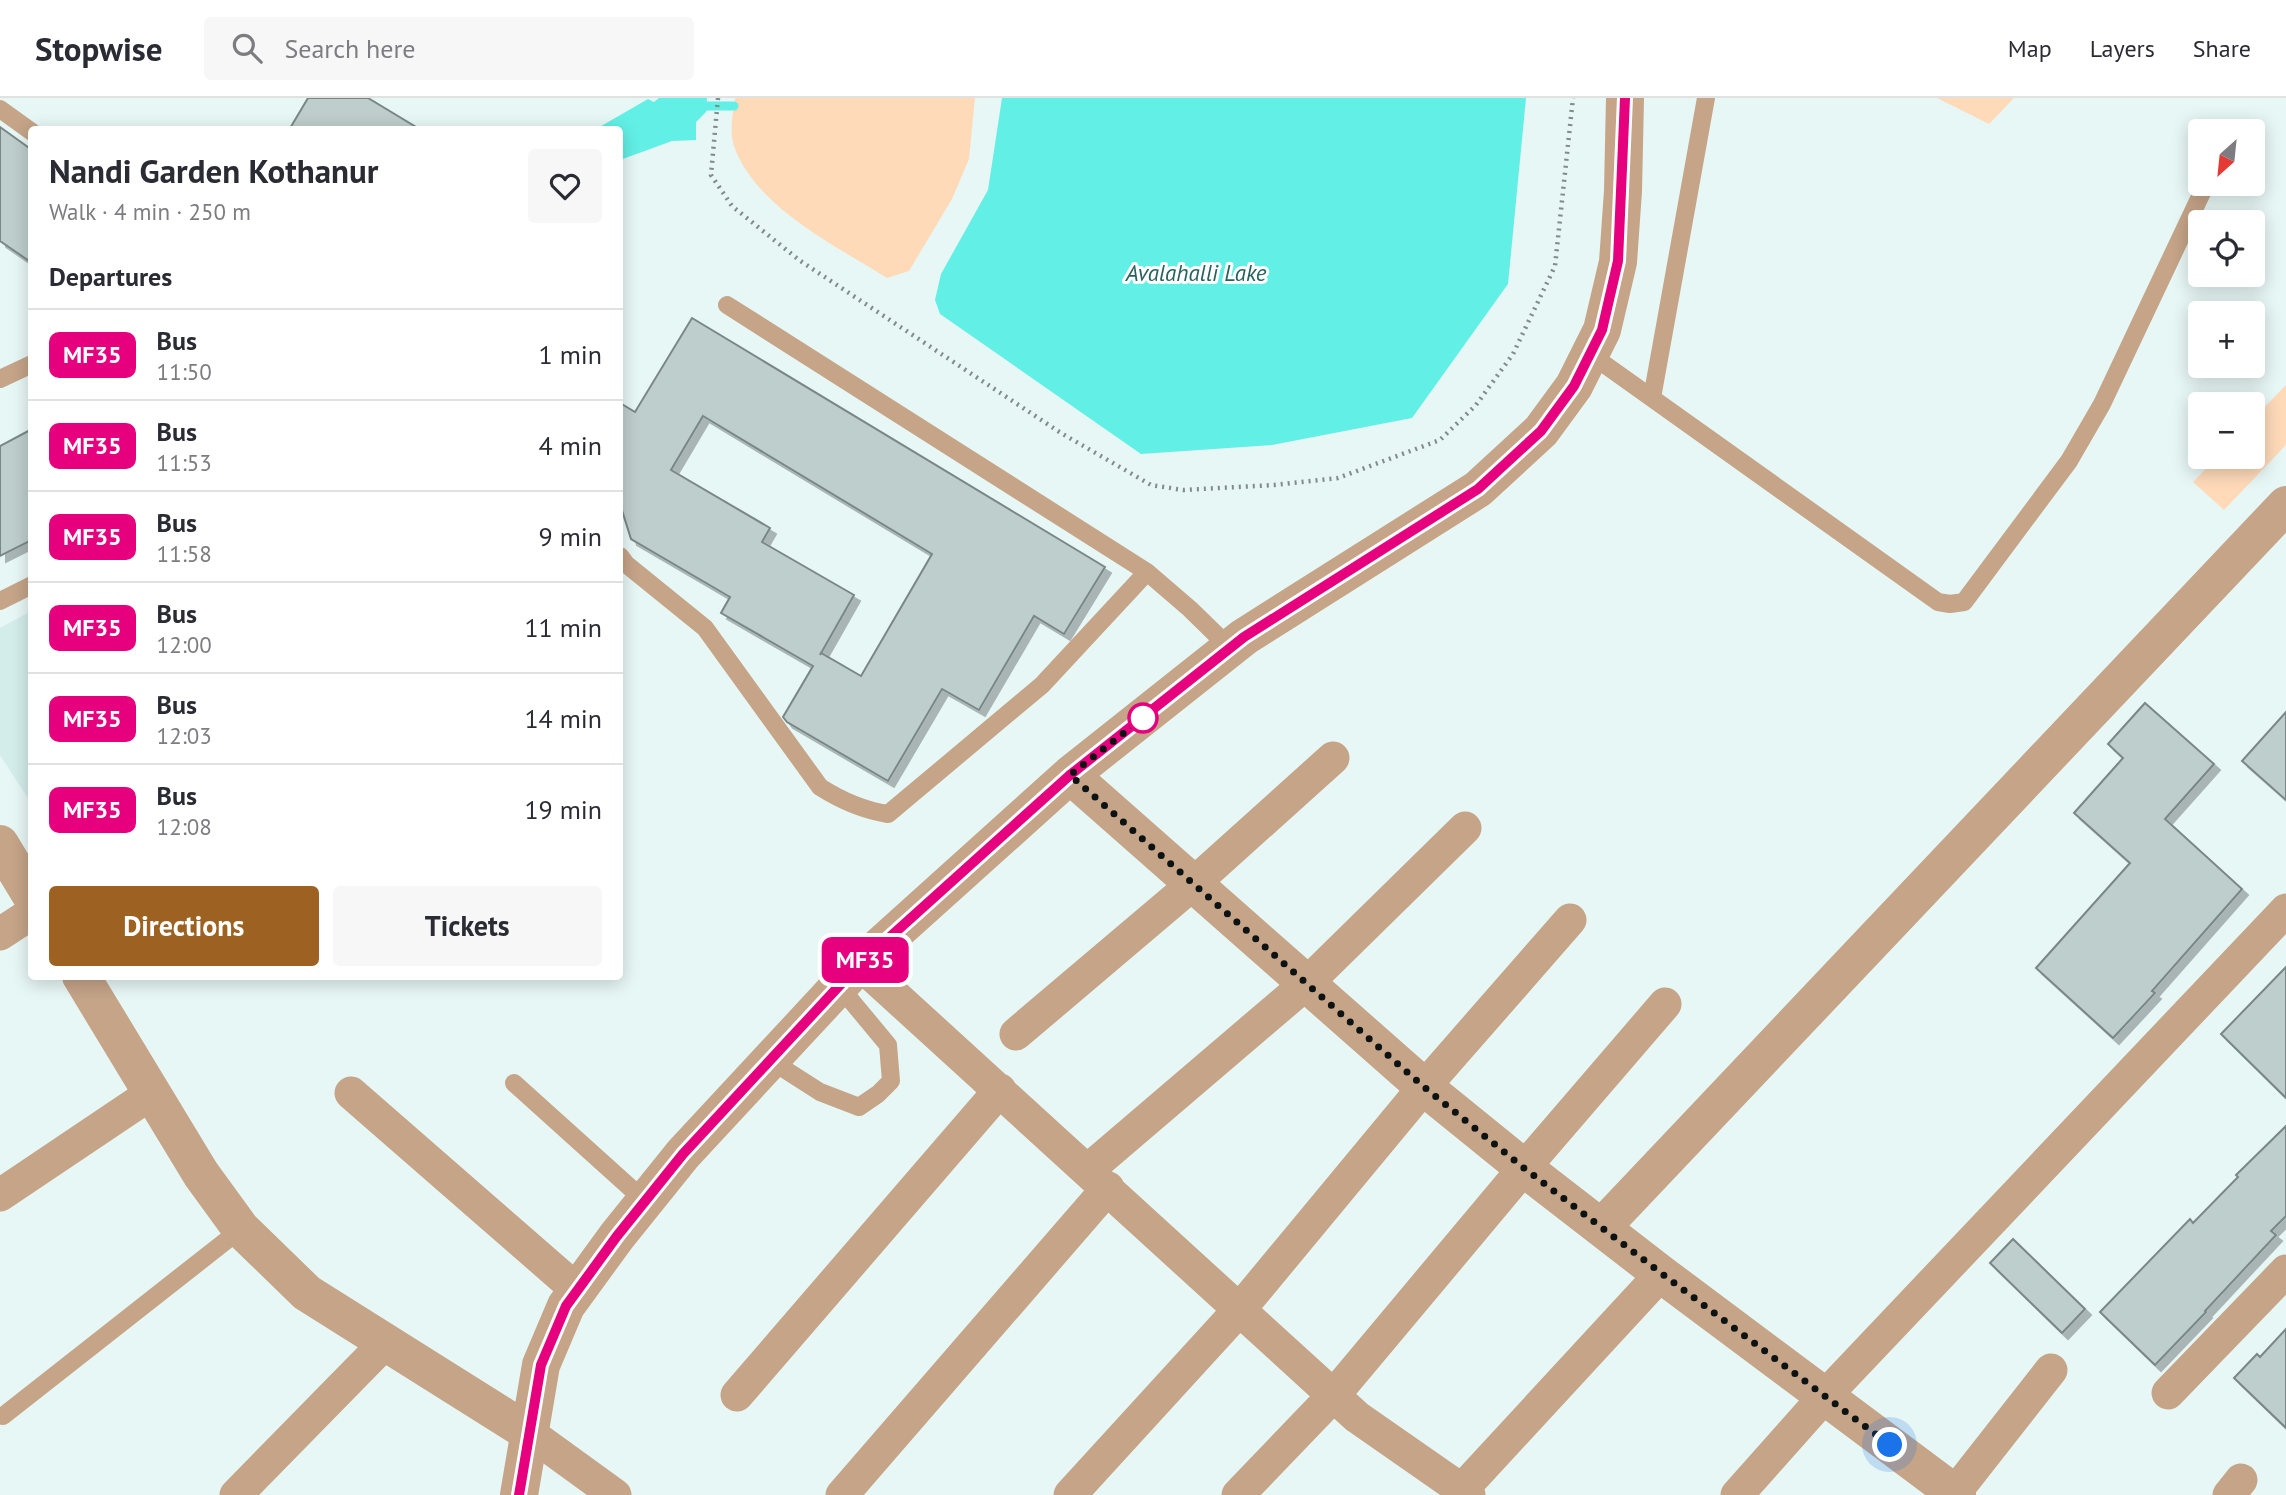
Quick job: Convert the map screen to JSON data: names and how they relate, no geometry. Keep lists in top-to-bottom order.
{
  "water": ["Avalahalli Lake"],
  "lines": ["bus line MF35"],
  "north": "bottom left",
  "page": {
    "header": "Stopwise",
    "search": "Search here",
    "nav": ["Map", "Layers", "Share"],
    "on_map": "MF35",
    "map_buttons": ["+", "−"],
    "heading": [
      ["Nandi Garden Kothanur", "Walk · 4 min · 250 m"],
      "Departures"
    ],
    "list": [
      {
        "mark": "MF35",
        "name": "Bus",
        "note": "11:50",
        "value": "1 min"
      },
      {
        "mark": "MF35",
        "name": "Bus",
        "note": "11:53",
        "value": "4 min"
      },
      {
        "mark": "MF35",
        "name": "Bus",
        "note": "11:58",
        "value": "9 min"
      },
      {
        "mark": "MF35",
        "name": "Bus",
        "note": "12:00",
        "value": "11 min"
      },
      {
        "mark": "MF35",
        "name": "Bus",
        "note": "12:03",
        "value": "14 min"
      },
      {
        "mark": "MF35",
        "name": "Bus",
        "note": "12:08",
        "value": "19 min"
      }
    ],
    "buttons": ["Directions", "Tickets"]
  }
}
